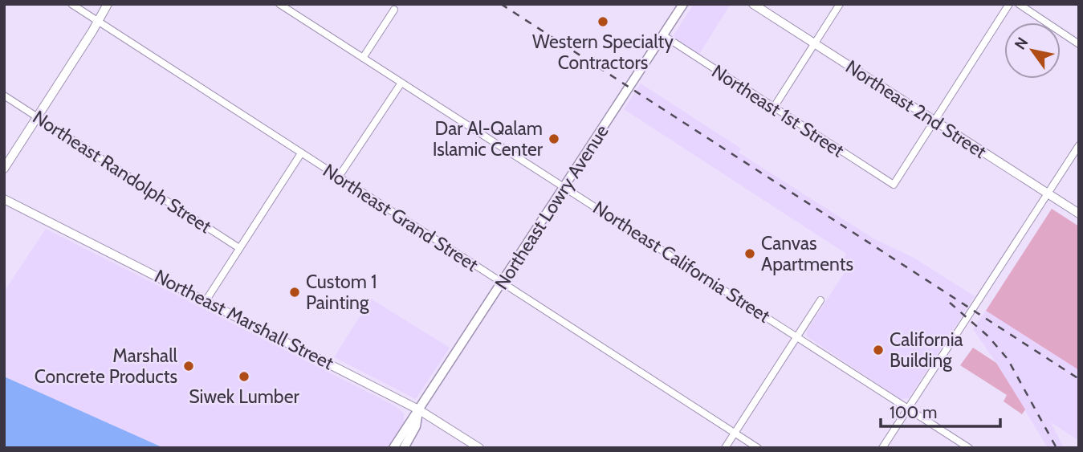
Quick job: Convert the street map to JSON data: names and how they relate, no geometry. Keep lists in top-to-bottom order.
{
  "streets": {
    "main road": ["Northeast Lowry Avenue"],
    "street": [
      "Northeast 2nd Street",
      "Northeast 1st Street",
      "Northeast Randolph Street",
      "Northeast Grand Street",
      "Northeast California Street",
      "Northeast Marshall Street"
    ]
  },
  "crossings": [
    ["Northeast 2nd Street", "Northeast 1st Street"],
    ["Northeast 1st Street", "Northeast Lowry Avenue"],
    ["Northeast Lowry Avenue", "Northeast Grand Street"],
    ["Northeast Lowry Avenue", "Northeast California Street"],
    ["Northeast Lowry Avenue", "Northeast Marshall Street"]
  ],
  "places": [
    "Western Specialty Contractors",
    "Dar Al-Qalam Islamic Center",
    "Canvas Apartments",
    "Custom 1 Painting",
    "California Building",
    "Marshall Concrete Products",
    "Siwek Lumber"
  ],
  "scale_bar": "100 m",
  "north": "top left"
}
